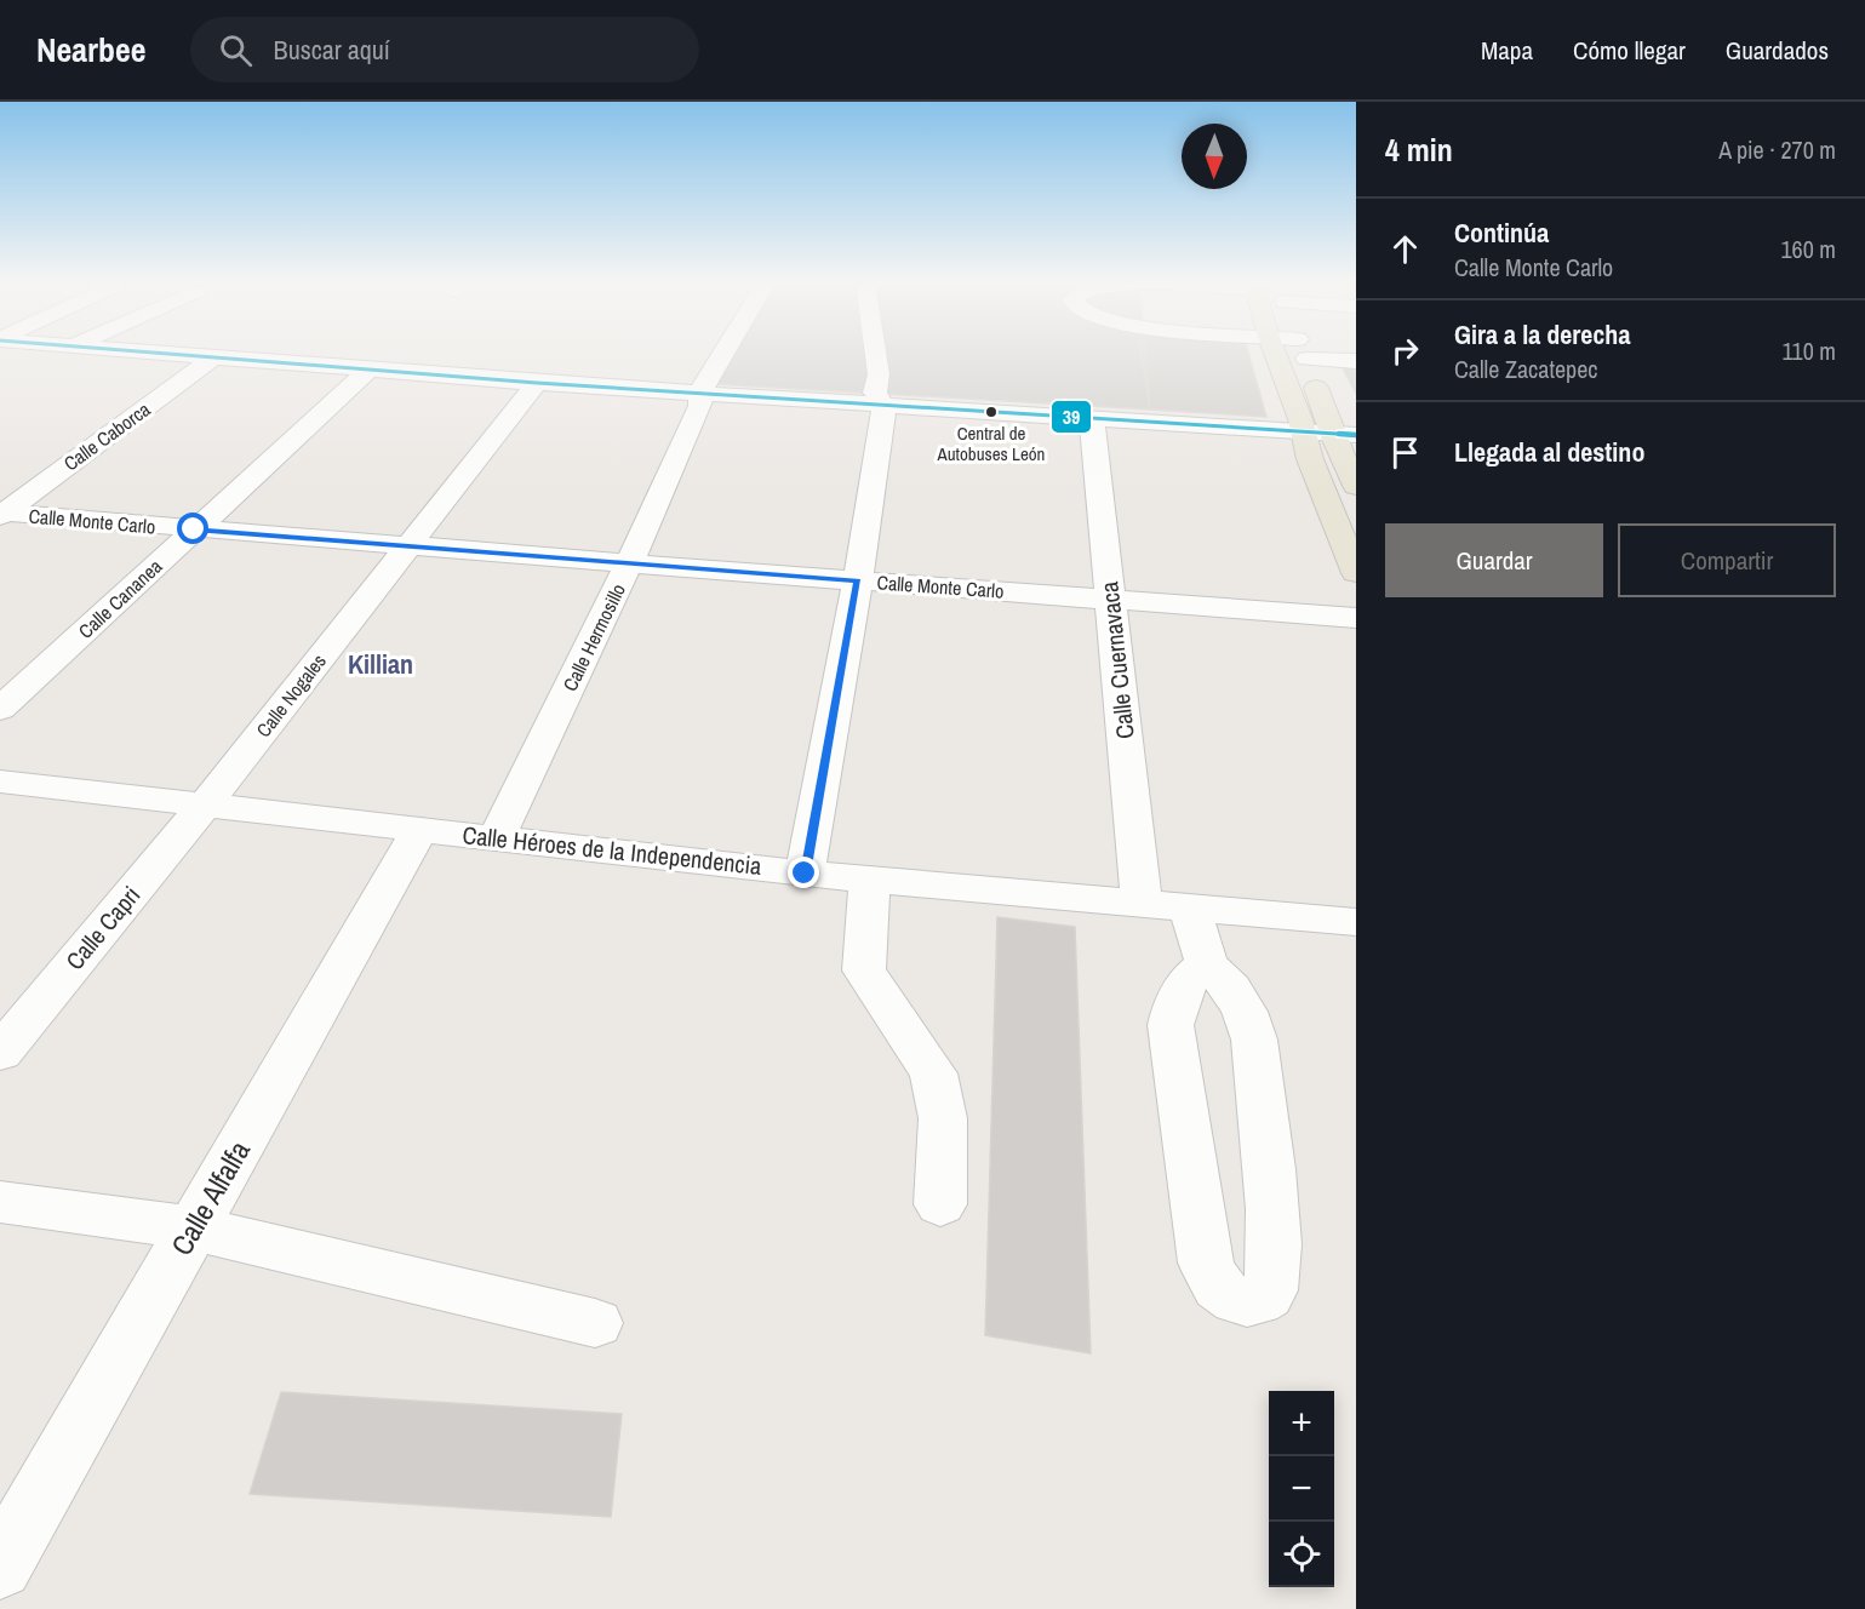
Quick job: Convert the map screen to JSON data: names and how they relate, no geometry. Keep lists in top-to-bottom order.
{
  "streets": {
    "street": [
      "Calle Caborca",
      "Calle Monte Carlo",
      "Calle Cananea",
      "Calle Hermosillo",
      "Calle Cuernavaca",
      "Calle Nogales",
      "Calle Héroes de la Independencia",
      "Calle Capri",
      "Calle Alfalfa"
    ]
  },
  "crossings": [
    ["Calle Caborca", "Calle Monte Carlo"],
    ["Calle Monte Carlo", "Calle Cananea"],
    ["Calle Monte Carlo", "Calle Hermosillo"],
    ["Calle Monte Carlo", "Calle Cuernavaca"],
    ["Calle Monte Carlo", "Calle Nogales"],
    ["Calle Hermosillo", "Calle Héroes de la Independencia"],
    ["Calle Cuernavaca", "Calle Héroes de la Independencia"],
    ["Calle Nogales", "Calle Héroes de la Independencia"],
    ["Calle Nogales", "Calle Capri"],
    ["Calle Héroes de la Independencia", "Calle Capri"],
    ["Calle Héroes de la Independencia", "Calle Alfalfa"]
  ],
  "districts": ["Killian"],
  "places": ["Central de Autobuses León"],
  "lines": ["transit line 39"],
  "north": "bottom",
  "page": {
    "header": "Nearbee",
    "search": "Buscar aquí",
    "nav": ["Mapa", "Cómo llegar", "Guardados"],
    "heading": ["4 min", "A pie · 270 m"],
    "list": [
      ["Continúa", "Calle Monte Carlo", "160 m"],
      ["Gira a la derecha", "Calle Zacatepec", "110 m"],
      "Llegada al destino"
    ],
    "buttons": ["Guardar", "Compartir"],
    "map_buttons": ["+", "−"]
  }
}
